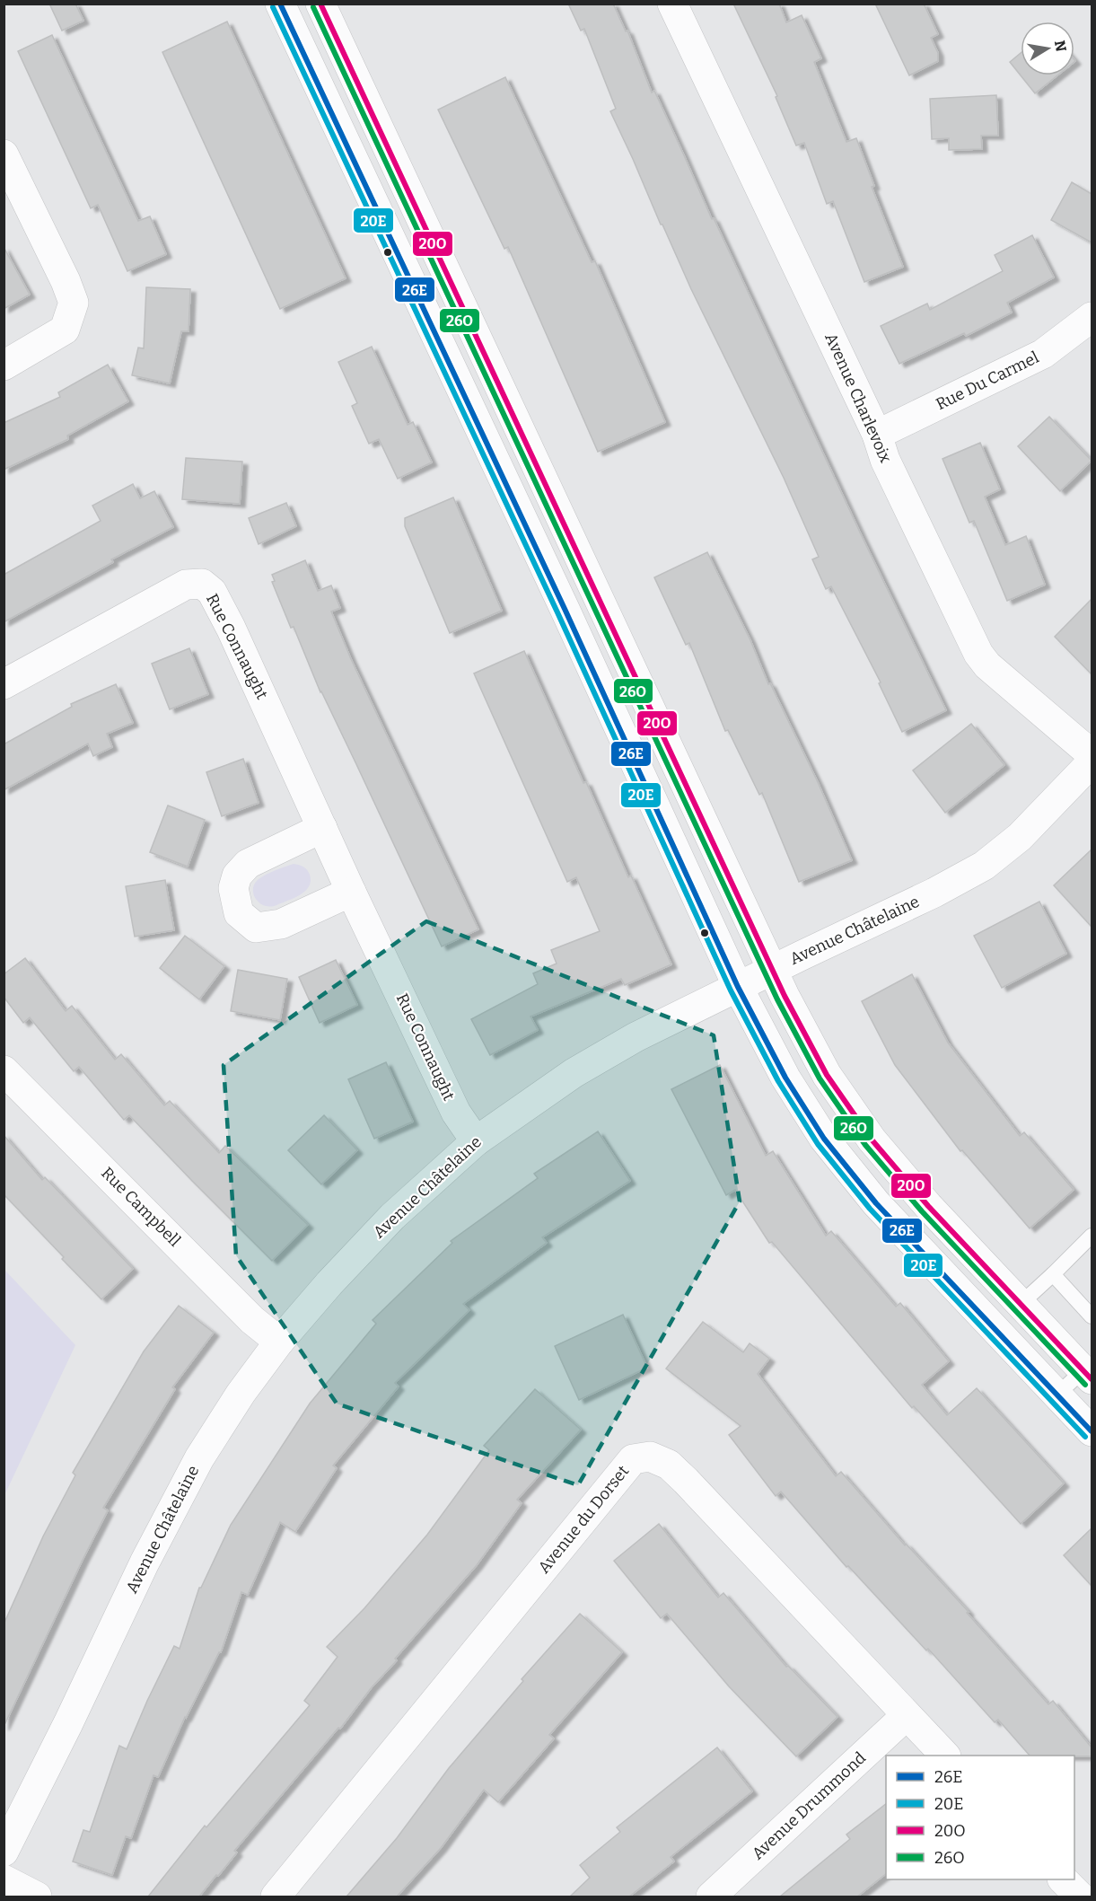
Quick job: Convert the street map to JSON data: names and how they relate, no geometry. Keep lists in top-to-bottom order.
{
  "streets": {
    "street": [
      "Rue Du Carmel",
      "Avenue Charlevoix",
      "Rue Connaught",
      "Avenue Châtelaine",
      "Rue Campbell",
      "Avenue du Dorset",
      "Avenue Drummond"
    ]
  },
  "crossings": [
    ["Rue Du Carmel", "Avenue Charlevoix"],
    ["Rue Connaught", "Avenue Châtelaine"],
    ["Avenue Châtelaine", "Rue Campbell"],
    ["Avenue du Dorset", "Avenue Drummond"]
  ],
  "lines": [
    "transit line 26E",
    "transit line 20O",
    "transit line 20E",
    "transit line 26O"
  ],
  "legend": [
    "26E",
    "20E",
    "20O",
    "26O"
  ],
  "north": "right"
}
